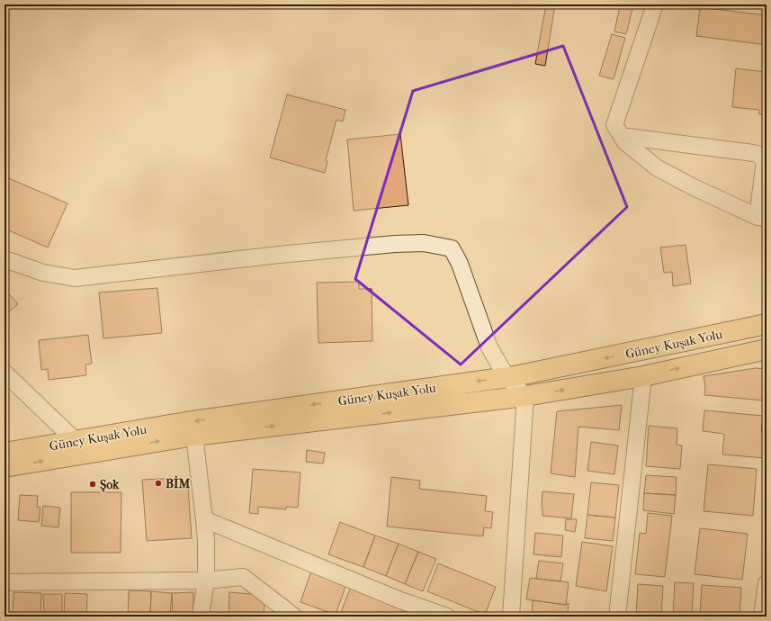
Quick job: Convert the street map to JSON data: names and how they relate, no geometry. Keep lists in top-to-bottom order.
{
  "streets": {
    "main road": ["Güney Kuşak Yolu"]
  },
  "places": ["BİM", "Şok"]
}
